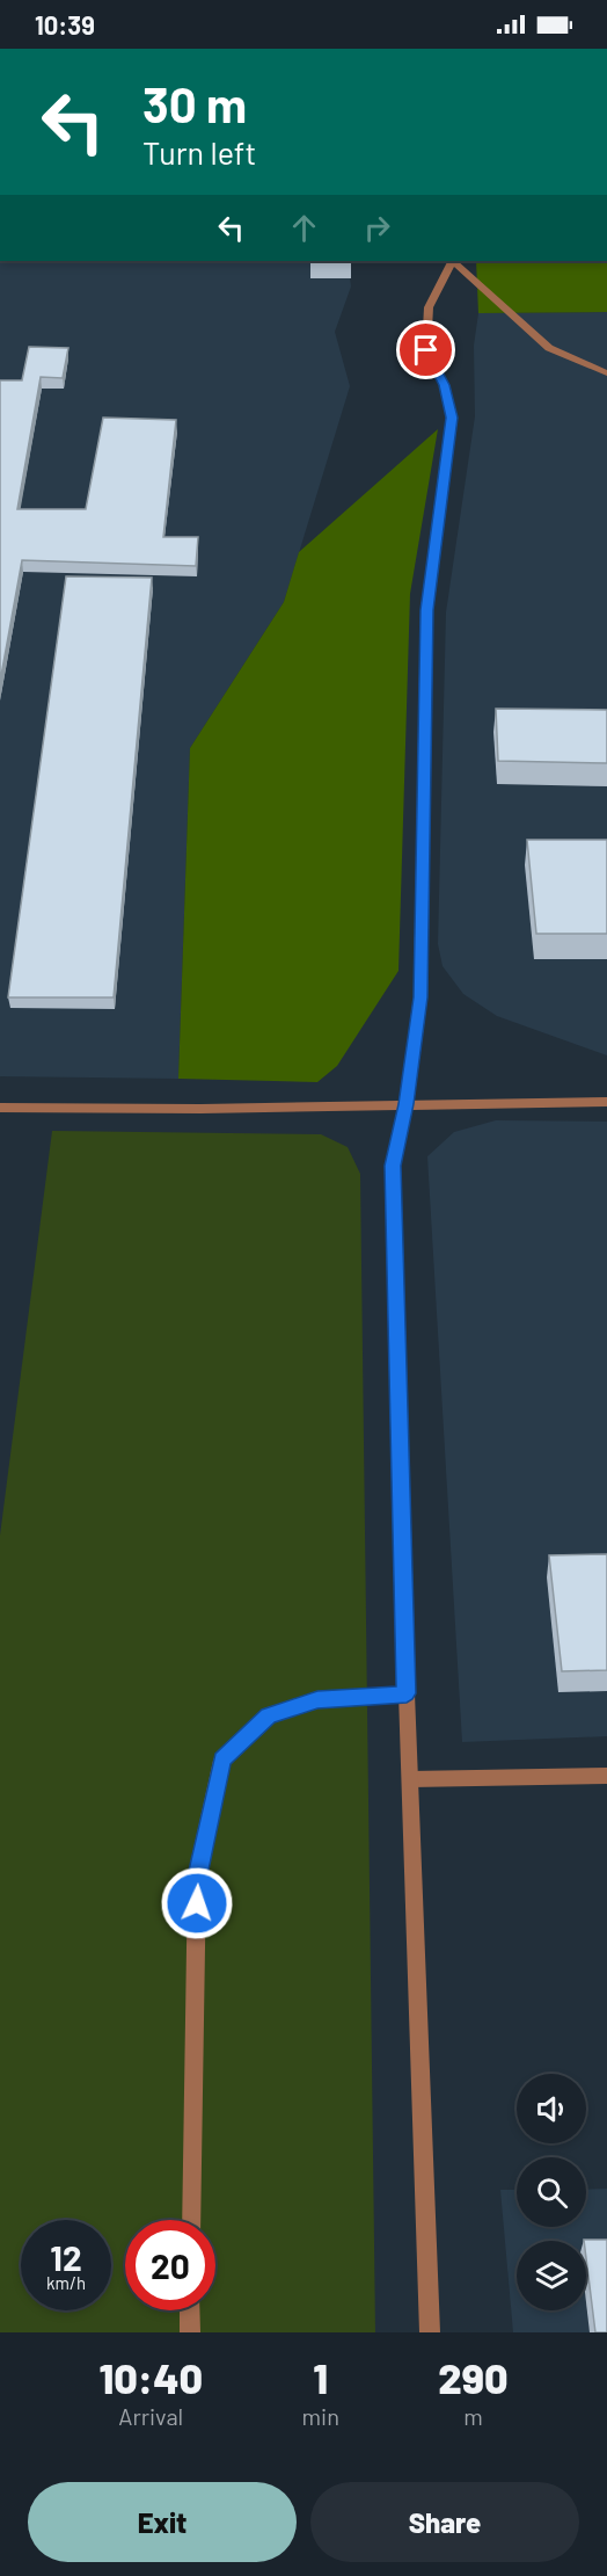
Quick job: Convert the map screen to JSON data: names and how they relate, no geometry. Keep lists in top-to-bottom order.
{
  "page": {
    "status": "10:39",
    "turn": ["30 m", "Turn left"],
    "speed": "12 km/h",
    "limit": "20",
    "eta": [
      "10:40",
      "Arrival",
      "1",
      "min",
      "290",
      "m"
    ],
    "buttons": ["Exit", "Share"]
  }
}
